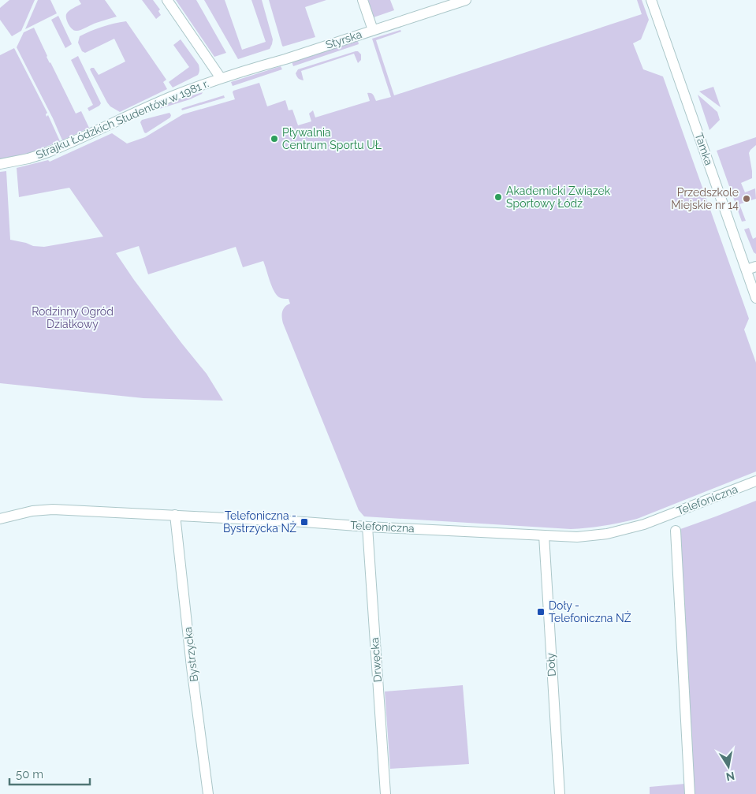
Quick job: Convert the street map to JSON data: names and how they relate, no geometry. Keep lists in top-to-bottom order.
{
  "streets": {
    "street": [
      "Styrska",
      "Strajku Łódzkich Studentów w 1981 r.",
      "Tamka",
      "Telefoniczna",
      "Bystrzycka",
      "Drwęcka",
      "Doły"
    ]
  },
  "crossings": [
    ["Styrska", "Strajku Łódzkich Studentów w 1981 r."],
    ["Telefoniczna", "Bystrzycka"],
    ["Telefoniczna", "Drwęcka"],
    ["Telefoniczna", "Doły"]
  ],
  "parks": ["Rodzinny Ogród Działkowy"],
  "places": {
    "other": ["Pływalnia Centrum Sportu UŁ", "Akademicki Związek Sportowy Łódź", "Przedszkole Miejskie nr 14"],
    "transit": ["Telefoniczna - Bystrzycka NŻ", "Doły - Telefoniczna NŻ"]
  },
  "scale_bar": "50 m",
  "north": "bottom"
}
